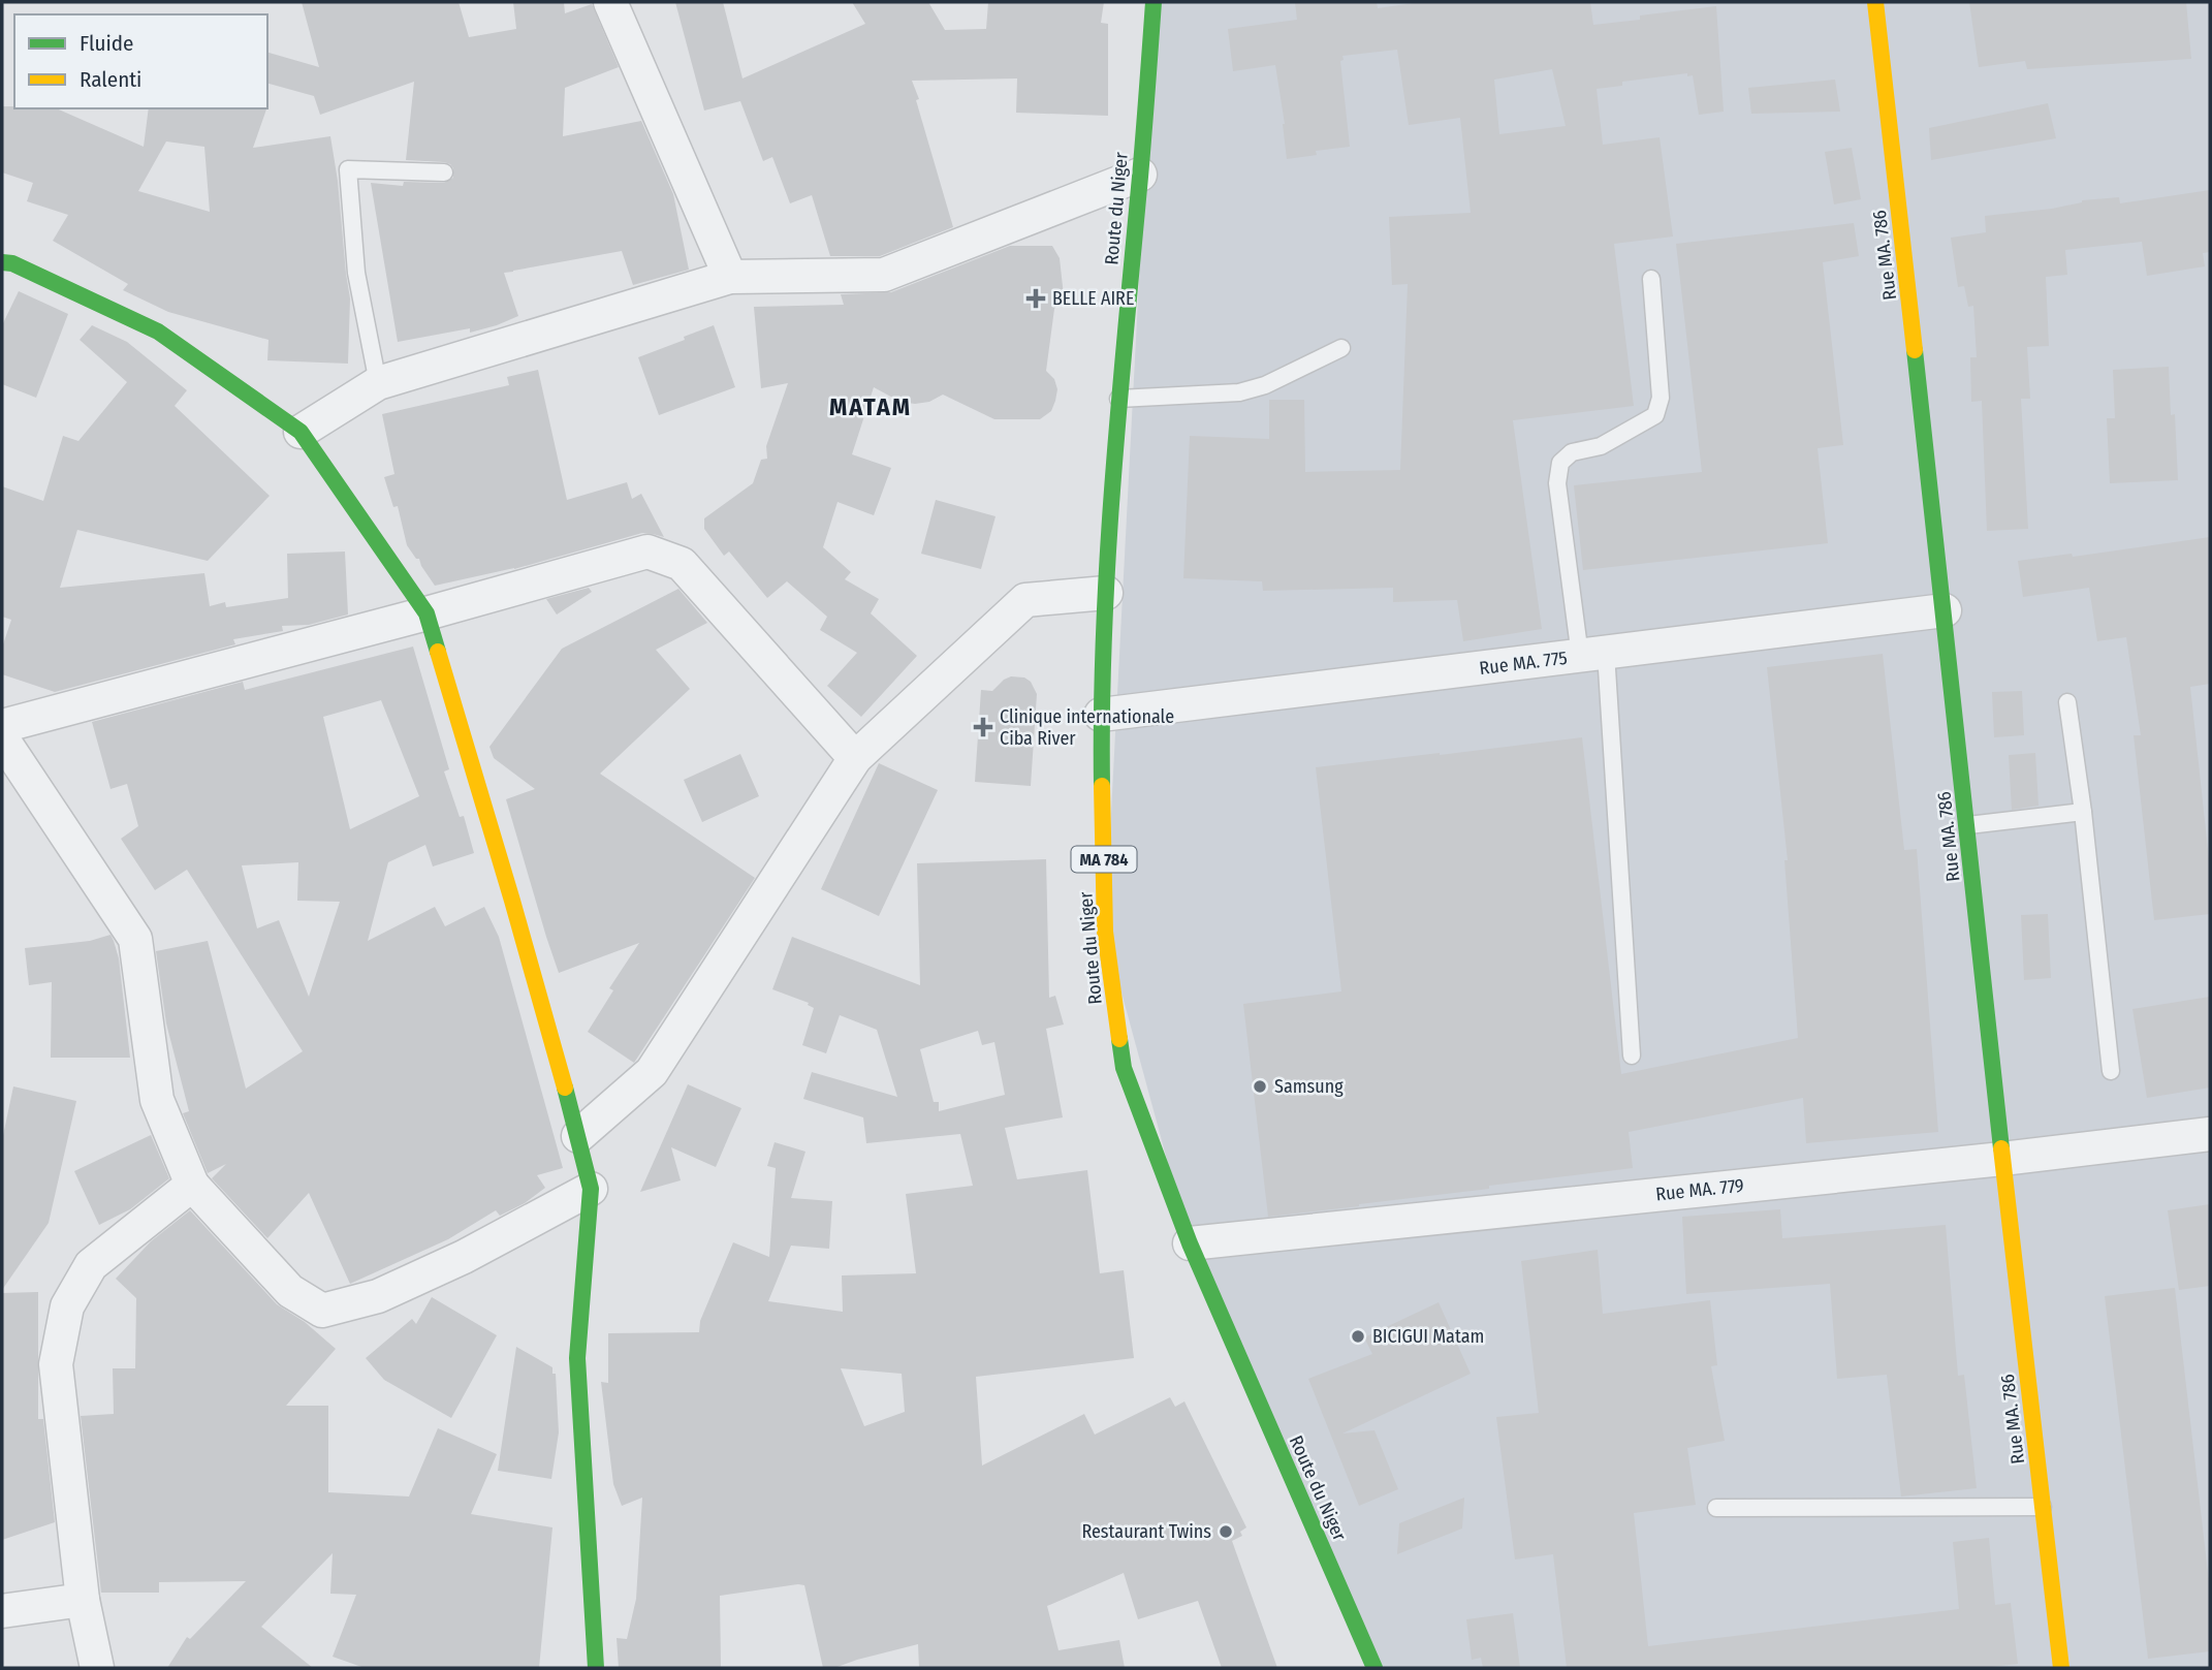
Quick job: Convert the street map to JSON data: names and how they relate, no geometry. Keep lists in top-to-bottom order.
{
  "streets": {
    "street": [
      "Route du Niger",
      "Rue MA. 786",
      "Rue MA. 775",
      "MA 784",
      "Rue MA. 779"
    ]
  },
  "crossings": [
    ["Route du Niger", "Rue MA. 775"],
    ["Route du Niger", "Rue MA. 779"],
    ["Rue MA. 786", "Rue MA. 775"],
    ["Rue MA. 786", "Rue MA. 779"]
  ],
  "districts": ["MATAM"],
  "places": {
    "health": ["BELLE AIRE", "Clinique internationale Ciba River"],
    "other": ["Samsung", "BICIGUI Matam", "Restaurant Twins"]
  },
  "legend": ["Fluide", "Ralenti"]
}
